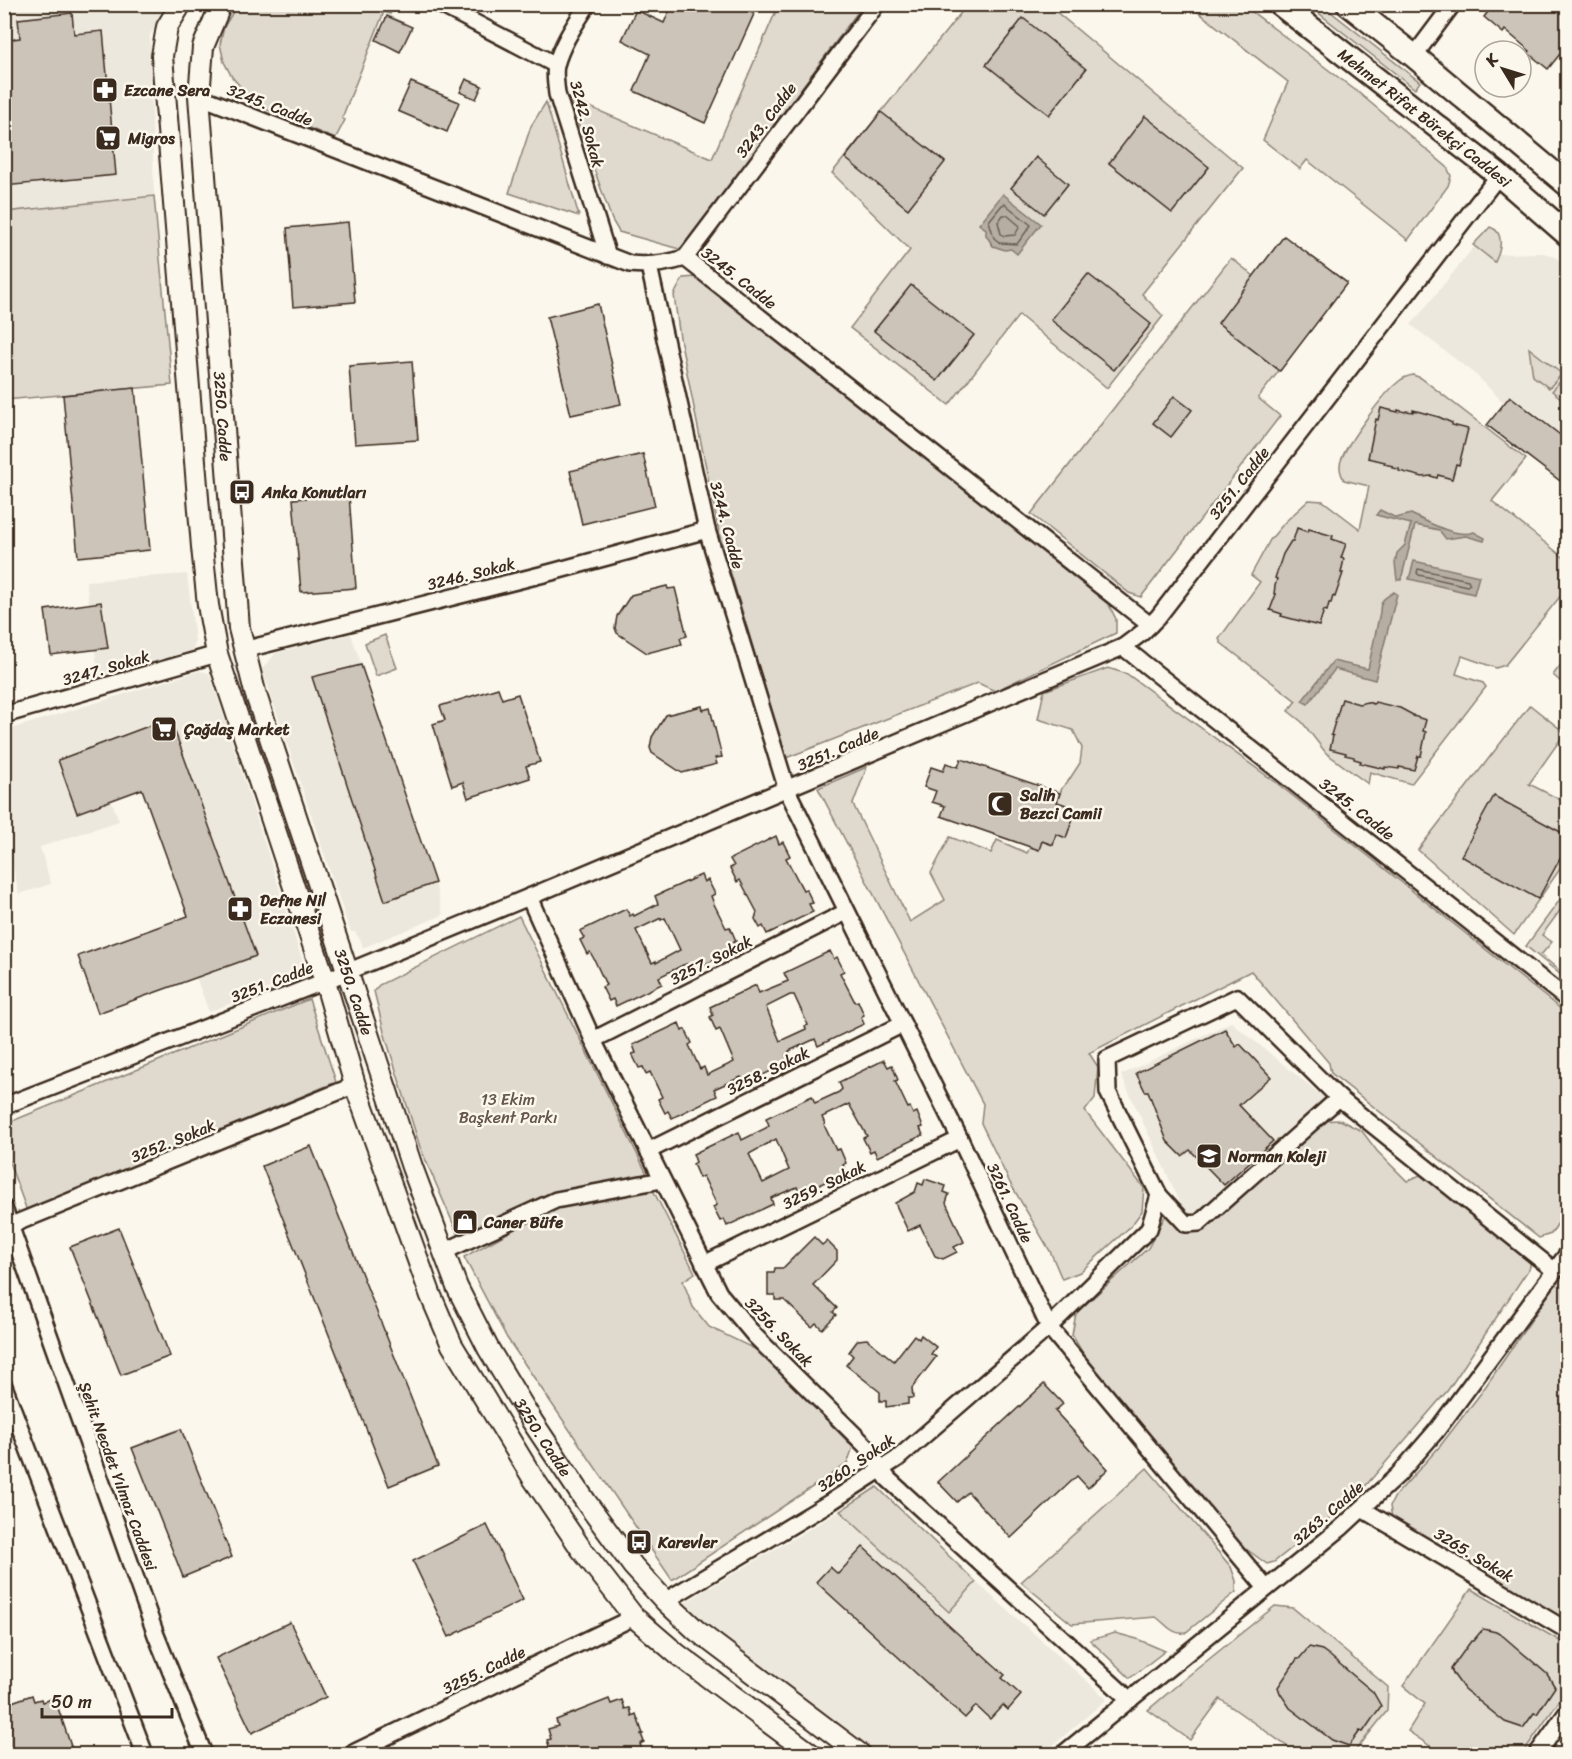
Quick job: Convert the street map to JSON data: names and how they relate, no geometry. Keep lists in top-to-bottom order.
{
  "streets": {
    "main road": ["Mehmet Rifat Börekçi Caddesi"],
    "street": [
      "3245. Cadde",
      "3243. Cadde",
      "3242. Sokak",
      "3250. Cadde",
      "3251. Cadde",
      "3244. Cadde",
      "3246. Sokak",
      "3247. Sokak",
      "3257. Sokak",
      "3258. Sokak",
      "3252. Sokak",
      "3259. Sokak",
      "3261. Cadde",
      "3256. Sokak",
      "3260. Sokak",
      "Şehit Necdet Yılmaz Caddesi",
      "3263. Cadde",
      "3265. Sokak",
      "3255. Cadde"
    ]
  },
  "crossings": [
    ["3245. Cadde", "3243. Cadde"],
    ["3245. Cadde", "3242. Sokak"],
    ["3245. Cadde", "3250. Cadde"],
    ["3245. Cadde", "3251. Cadde"],
    ["3245. Cadde", "3244. Cadde"],
    ["Mehmet Rifat Börekçi Caddesi", "3251. Cadde"],
    ["3250. Cadde", "3251. Cadde"],
    ["3250. Cadde", "3246. Sokak"],
    ["3250. Cadde", "3247. Sokak"],
    ["3250. Cadde", "3252. Sokak"],
    ["3250. Cadde", "3260. Sokak"],
    ["3250. Cadde", "3255. Cadde"],
    ["3251. Cadde", "3244. Cadde"],
    ["3251. Cadde", "3261. Cadde"],
    ["3251. Cadde", "3256. Sokak"],
    ["3244. Cadde", "3246. Sokak"],
    ["3244. Cadde", "3261. Cadde"],
    ["3257. Sokak", "3261. Cadde"],
    ["3257. Sokak", "3256. Sokak"],
    ["3258. Sokak", "3261. Cadde"],
    ["3258. Sokak", "3256. Sokak"],
    ["3252. Sokak", "Şehit Necdet Yılmaz Caddesi"],
    ["3259. Sokak", "3261. Cadde"],
    ["3259. Sokak", "3256. Sokak"],
    ["3261. Cadde", "3260. Sokak"],
    ["3261. Cadde", "3263. Cadde"],
    ["3256. Sokak", "3260. Sokak"],
    ["3256. Sokak", "3263. Cadde"],
    ["3263. Cadde", "3265. Sokak"]
  ],
  "parks": ["13 Ekim Başkent Parkı"],
  "places": {
    "pharmacy": ["Ezcane Sera", "Defne Nil Eczanesi"],
    "supermarket": ["Migros", "Çağdaş Market"],
    "bus stop": ["Anka Konutları", "Karevler"],
    "mosque": ["Salih Bezci Camii"],
    "school or university": ["Norman Koleji"],
    "shop": ["Caner Büfe"]
  },
  "scale_bar": "50 m",
  "north": "top left"
}
